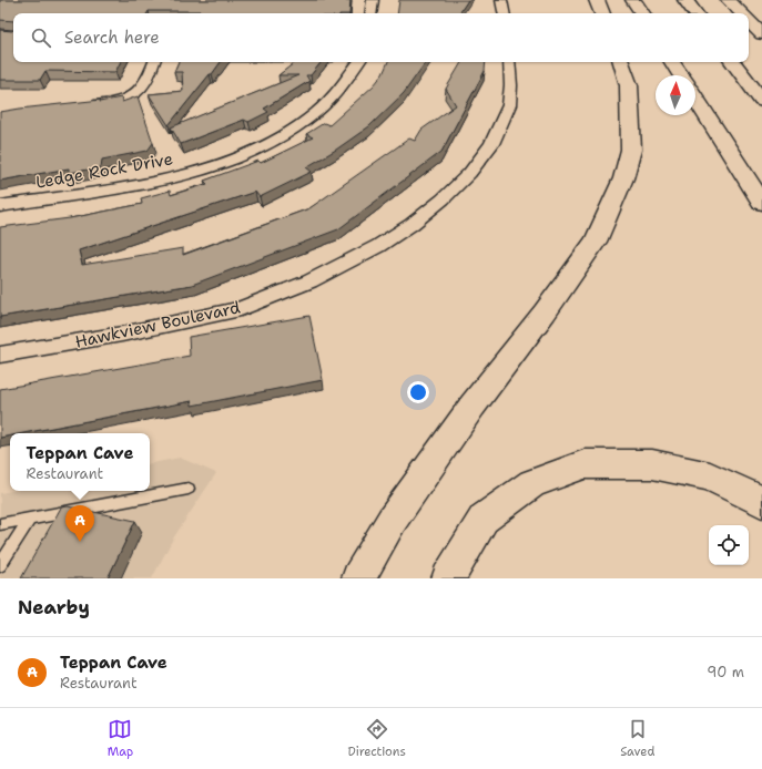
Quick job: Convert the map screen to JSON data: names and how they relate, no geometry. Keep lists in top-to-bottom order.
{
  "streets": {
    "street": ["Ledge Rock Drive", "Hawkview Boulevard"]
  },
  "north": "top",
  "page": {
    "search": "Search here",
    "popup": ["Teppan Cave", "Restaurant"],
    "pins": "A",
    "heading": "Nearby",
    "list": [
      {
        "mark": "A",
        "name": "Teppan Cave",
        "note": "Restaurant",
        "value": "90 m"
      }
    ],
    "nav": ["Map", "Directions", "Saved"]
  }
}
